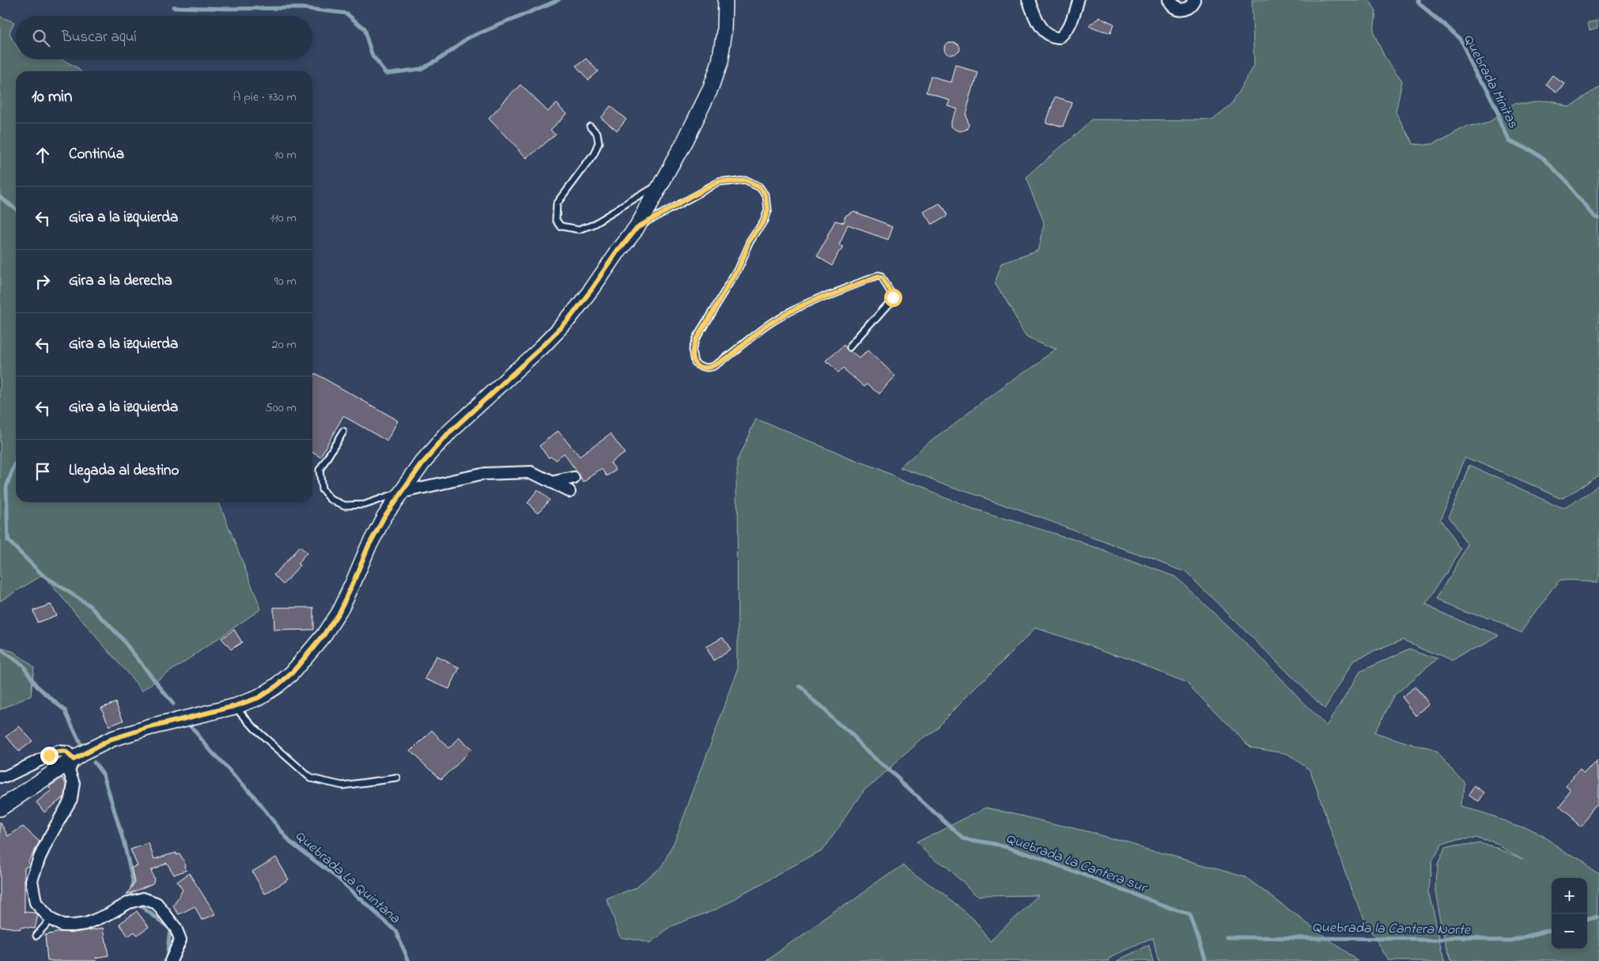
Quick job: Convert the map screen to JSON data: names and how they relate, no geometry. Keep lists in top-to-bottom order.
{
  "water": [
    "Quebrada Minitas",
    "Quebrada La Cantera sur",
    "Quebrada La Quintana",
    "Quebrada la Cantera Norte"
  ],
  "page": {
    "search": "Buscar aquí",
    "heading": ["10 min", "A pie · 730 m"],
    "list": [
      ["Continúa", "10 m"],
      ["Gira a la izquierda", "110 m"],
      ["Gira a la derecha", "90 m"],
      ["Gira a la izquierda", "20 m"],
      ["Gira a la izquierda", "500 m"],
      "Llegada al destino"
    ],
    "map_buttons": ["+", "−"]
  }
}
